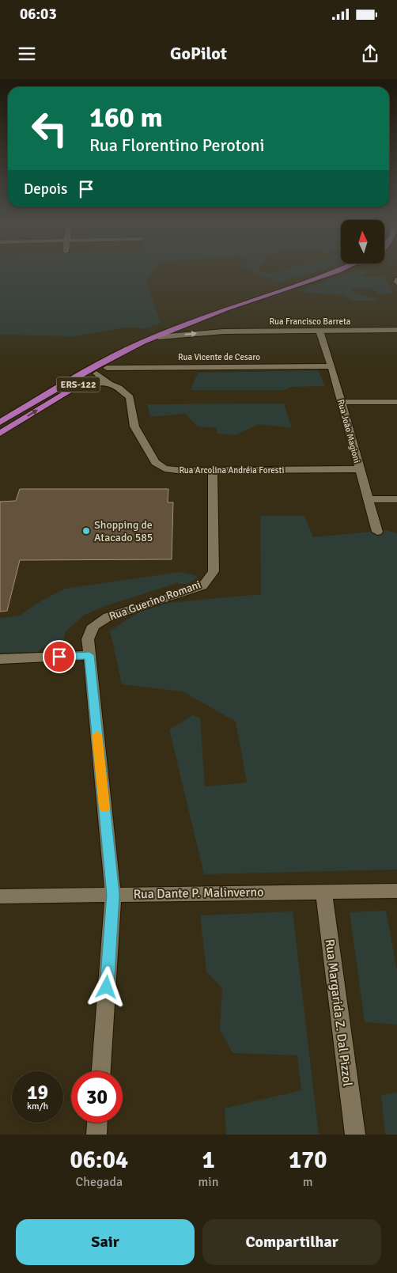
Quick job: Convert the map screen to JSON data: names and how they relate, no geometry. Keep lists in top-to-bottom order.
{
  "streets": {
    "highway": ["ERS-122"],
    "street": [
      "Rua Francisco Barreta",
      "Rua Vicente de Cesaro",
      "Rua João Magioni",
      "Rua Arcolina Andréia Foresti",
      "Rua Guerino Romani",
      "Rua Dante P. Malinverno",
      "Rua Margarida Z. Dal Pizzol"
    ]
  },
  "crossings": [
    ["Rua Francisco Barreta", "ERS-122"],
    ["Rua Francisco Barreta", "Rua João Magioni"],
    ["Rua Vicente de Cesaro", "ERS-122"],
    ["Rua Vicente de Cesaro", "Rua João Magioni"],
    ["ERS-122", "Rua Arcolina Andréia Foresti"],
    ["Rua João Magioni", "Rua Arcolina Andréia Foresti"],
    ["Rua Arcolina Andréia Foresti", "Rua Guerino Romani"],
    ["Rua Guerino Romani", "Rua Dante P. Malinverno"],
    ["Rua Dante P. Malinverno", "Rua Margarida Z. Dal Pizzol"]
  ],
  "places": ["Shopping de Atacado 585"],
  "north": "top",
  "page": {
    "status": "06:03",
    "header": "GoPilot",
    "turn": ["160 m", "Rua Florentino Perotoni"],
    "then": "Depois",
    "speed": "19 km/h",
    "limit": "30",
    "eta": [
      "06:04",
      "Chegada",
      "1",
      "min",
      "170",
      "m"
    ],
    "buttons": ["Sair", "Compartilhar"]
  }
}
